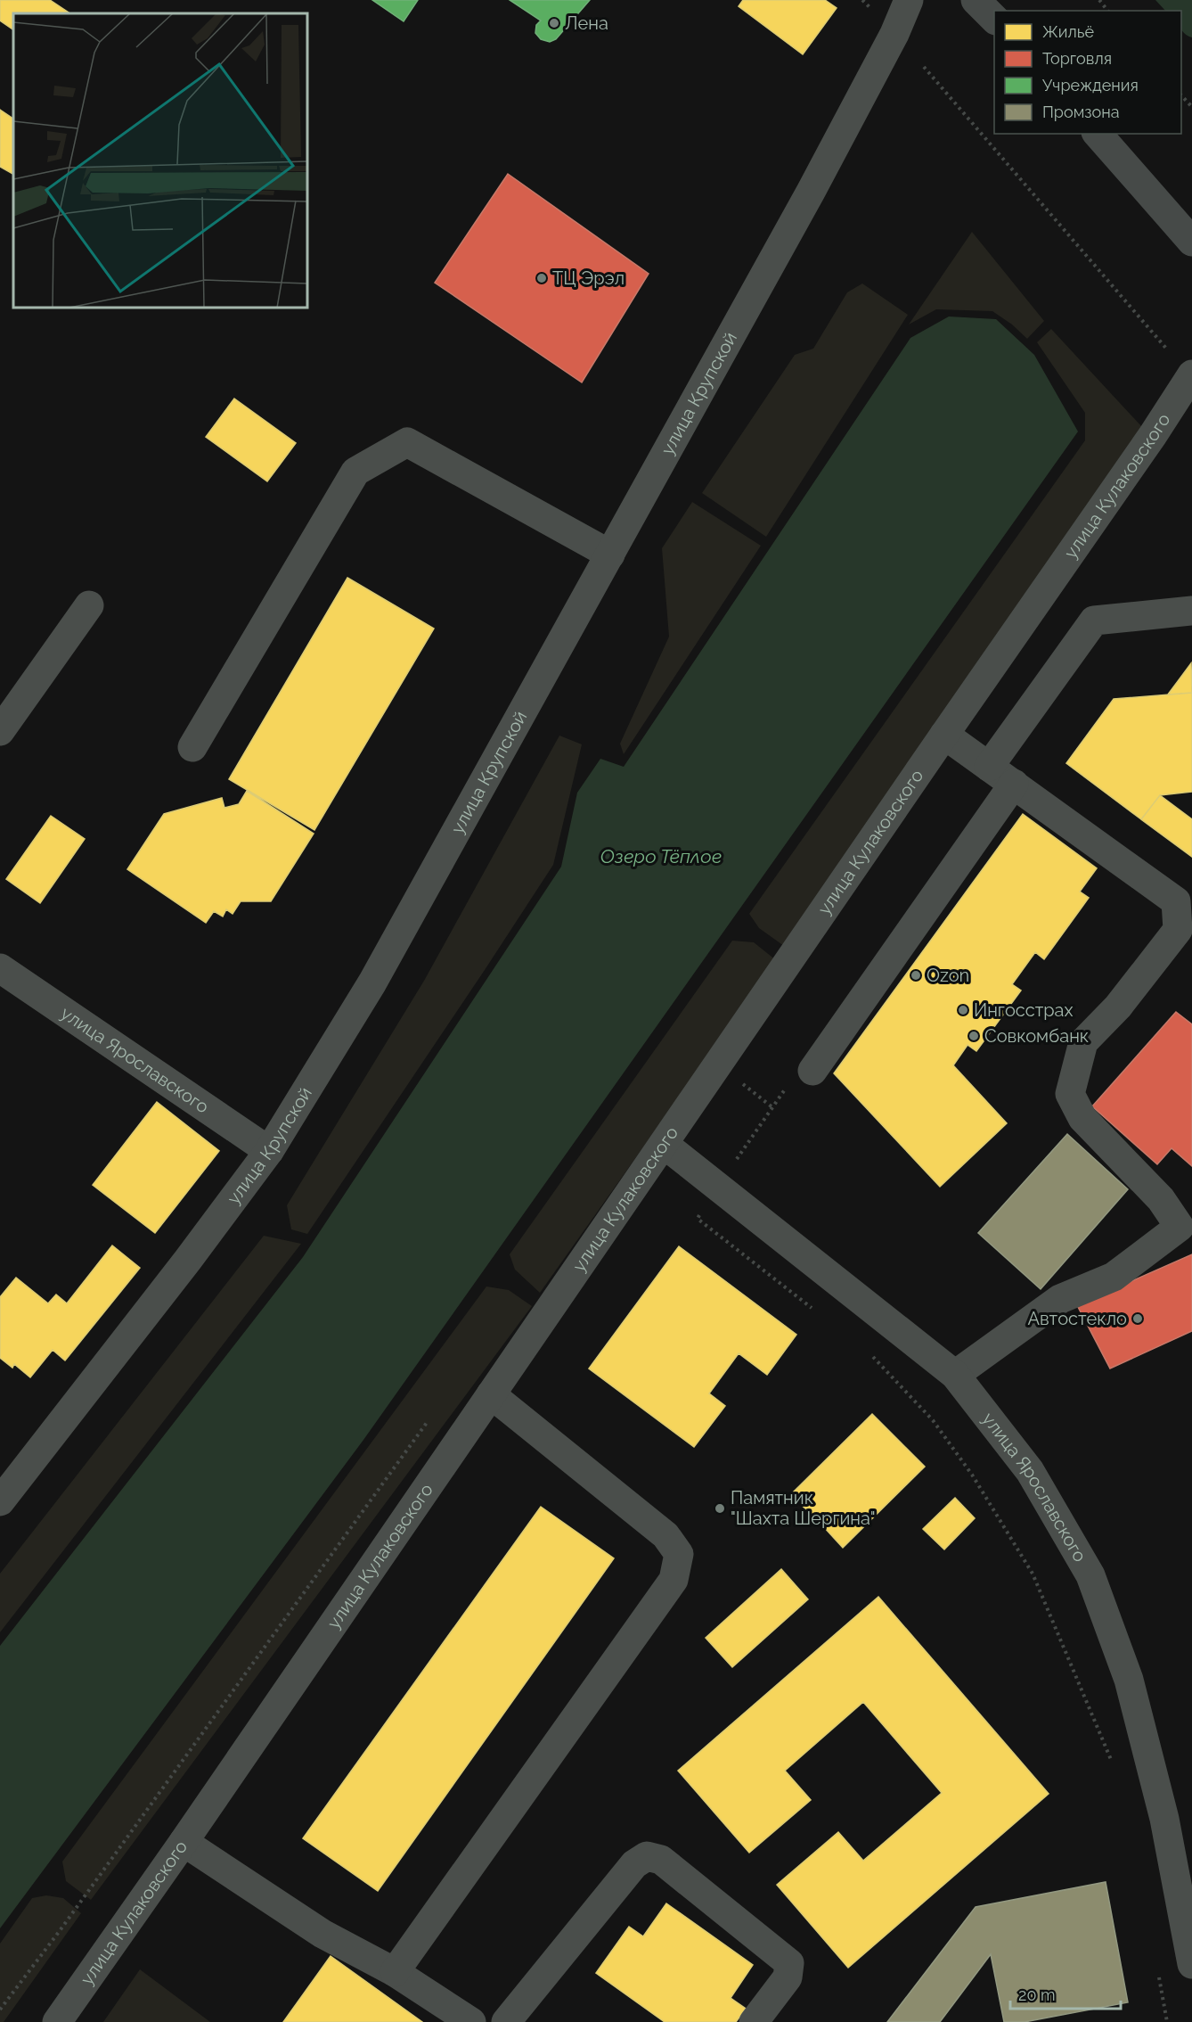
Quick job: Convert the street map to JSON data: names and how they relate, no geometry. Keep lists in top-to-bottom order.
{
  "streets": {
    "street": ["улица Крупской", "улица Кулаковского", "улица Ярославского"]
  },
  "crossings": [
    ["улица Крупской", "улица Ярославского"],
    ["улица Кулаковского", "улица Ярославского"]
  ],
  "water": ["Озеро Тёплое"],
  "places": [
    "Лена",
    "ТЦ Эрэл",
    "Ozon",
    "Ингосстрах",
    "Совкомбанк",
    "Автостекло",
    "Памятник \"Шахта Шергина\""
  ],
  "legend": [
    "Жильё",
    "Торговля",
    "Учреждения",
    "Промзона"
  ],
  "scale_bar": "20 m"
}
